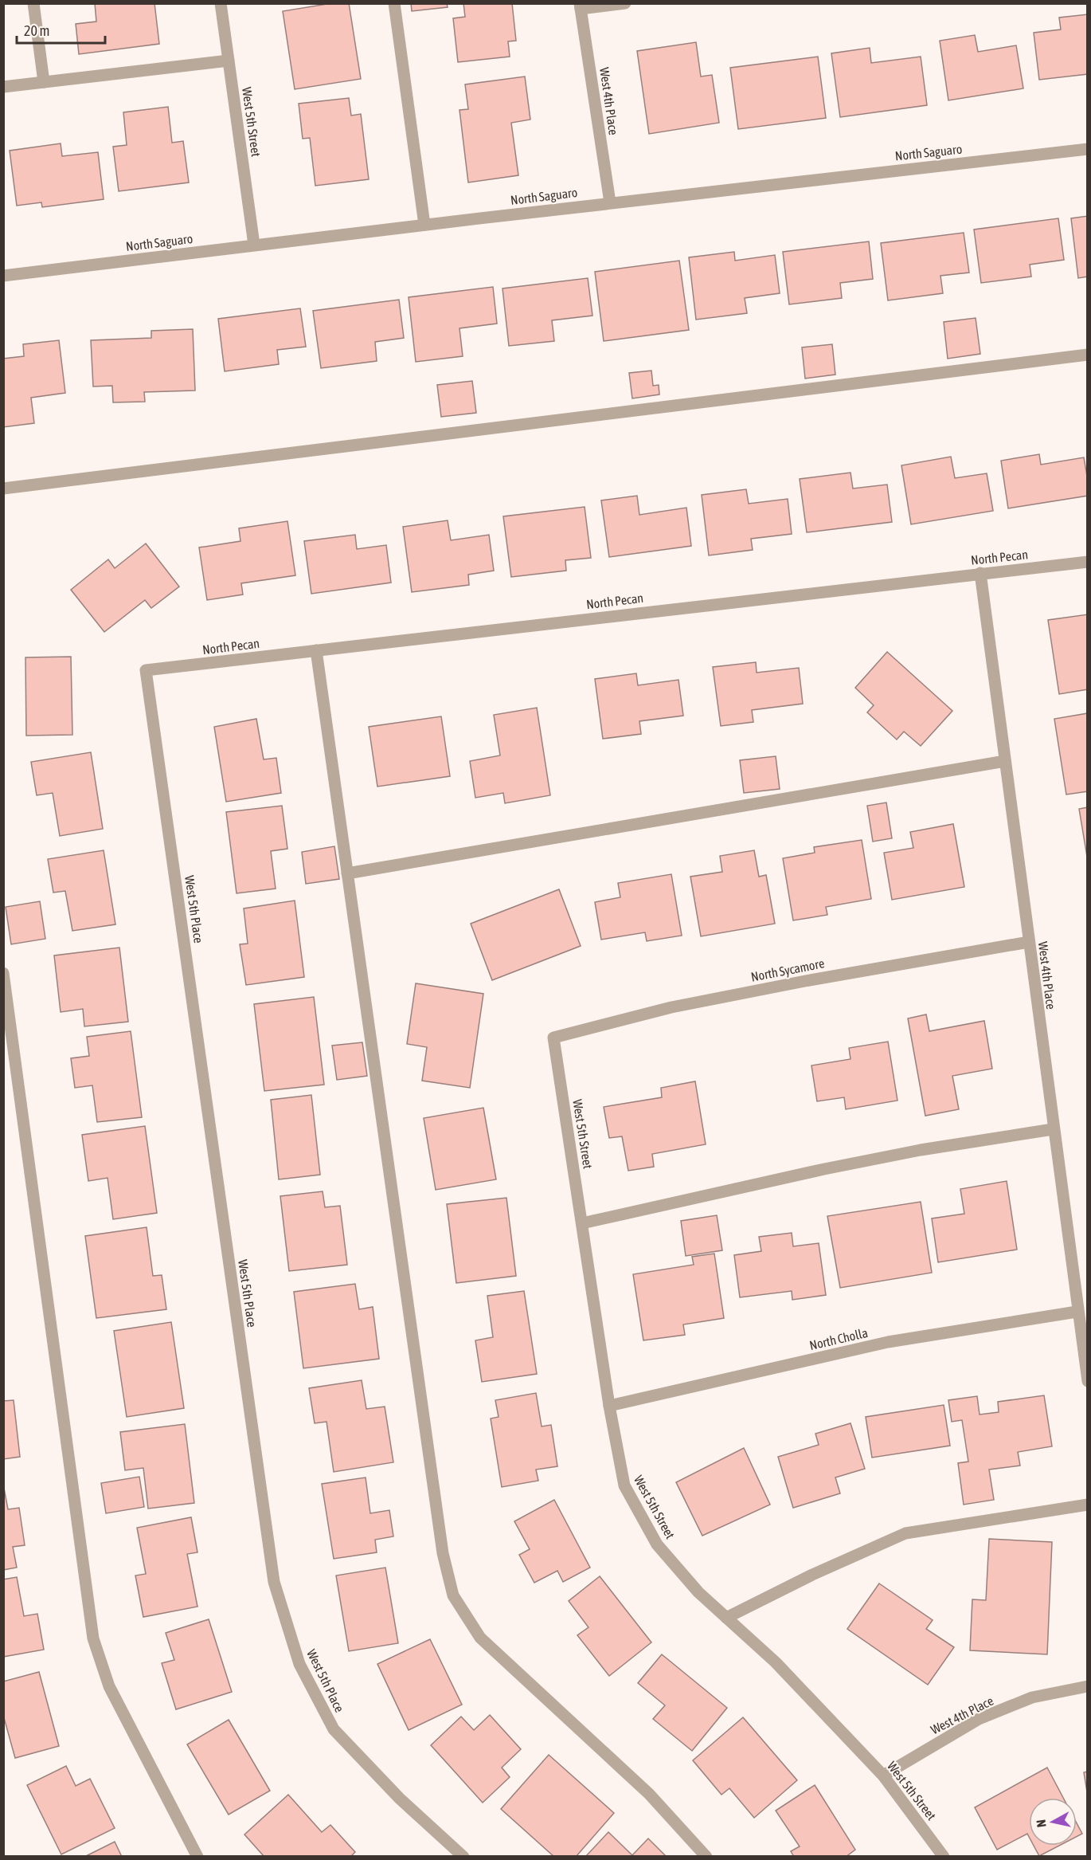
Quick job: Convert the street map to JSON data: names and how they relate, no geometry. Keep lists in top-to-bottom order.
{
  "streets": {
    "street": [
      "West 4th Place",
      "West 5th Street",
      "North Saguaro",
      "North Pecan",
      "West 5th Place",
      "North Sycamore",
      "North Cholla"
    ]
  },
  "crossings": [
    ["West 4th Place", "West 5th Street"],
    ["West 4th Place", "North Saguaro"],
    ["West 4th Place", "North Pecan"],
    ["West 4th Place", "North Sycamore"],
    ["West 4th Place", "North Cholla"],
    ["West 5th Street", "North Saguaro"],
    ["West 5th Street", "North Sycamore"],
    ["West 5th Street", "North Cholla"],
    ["North Pecan", "West 5th Place"]
  ],
  "scale_bar": "20 m",
  "north": "left"
}
